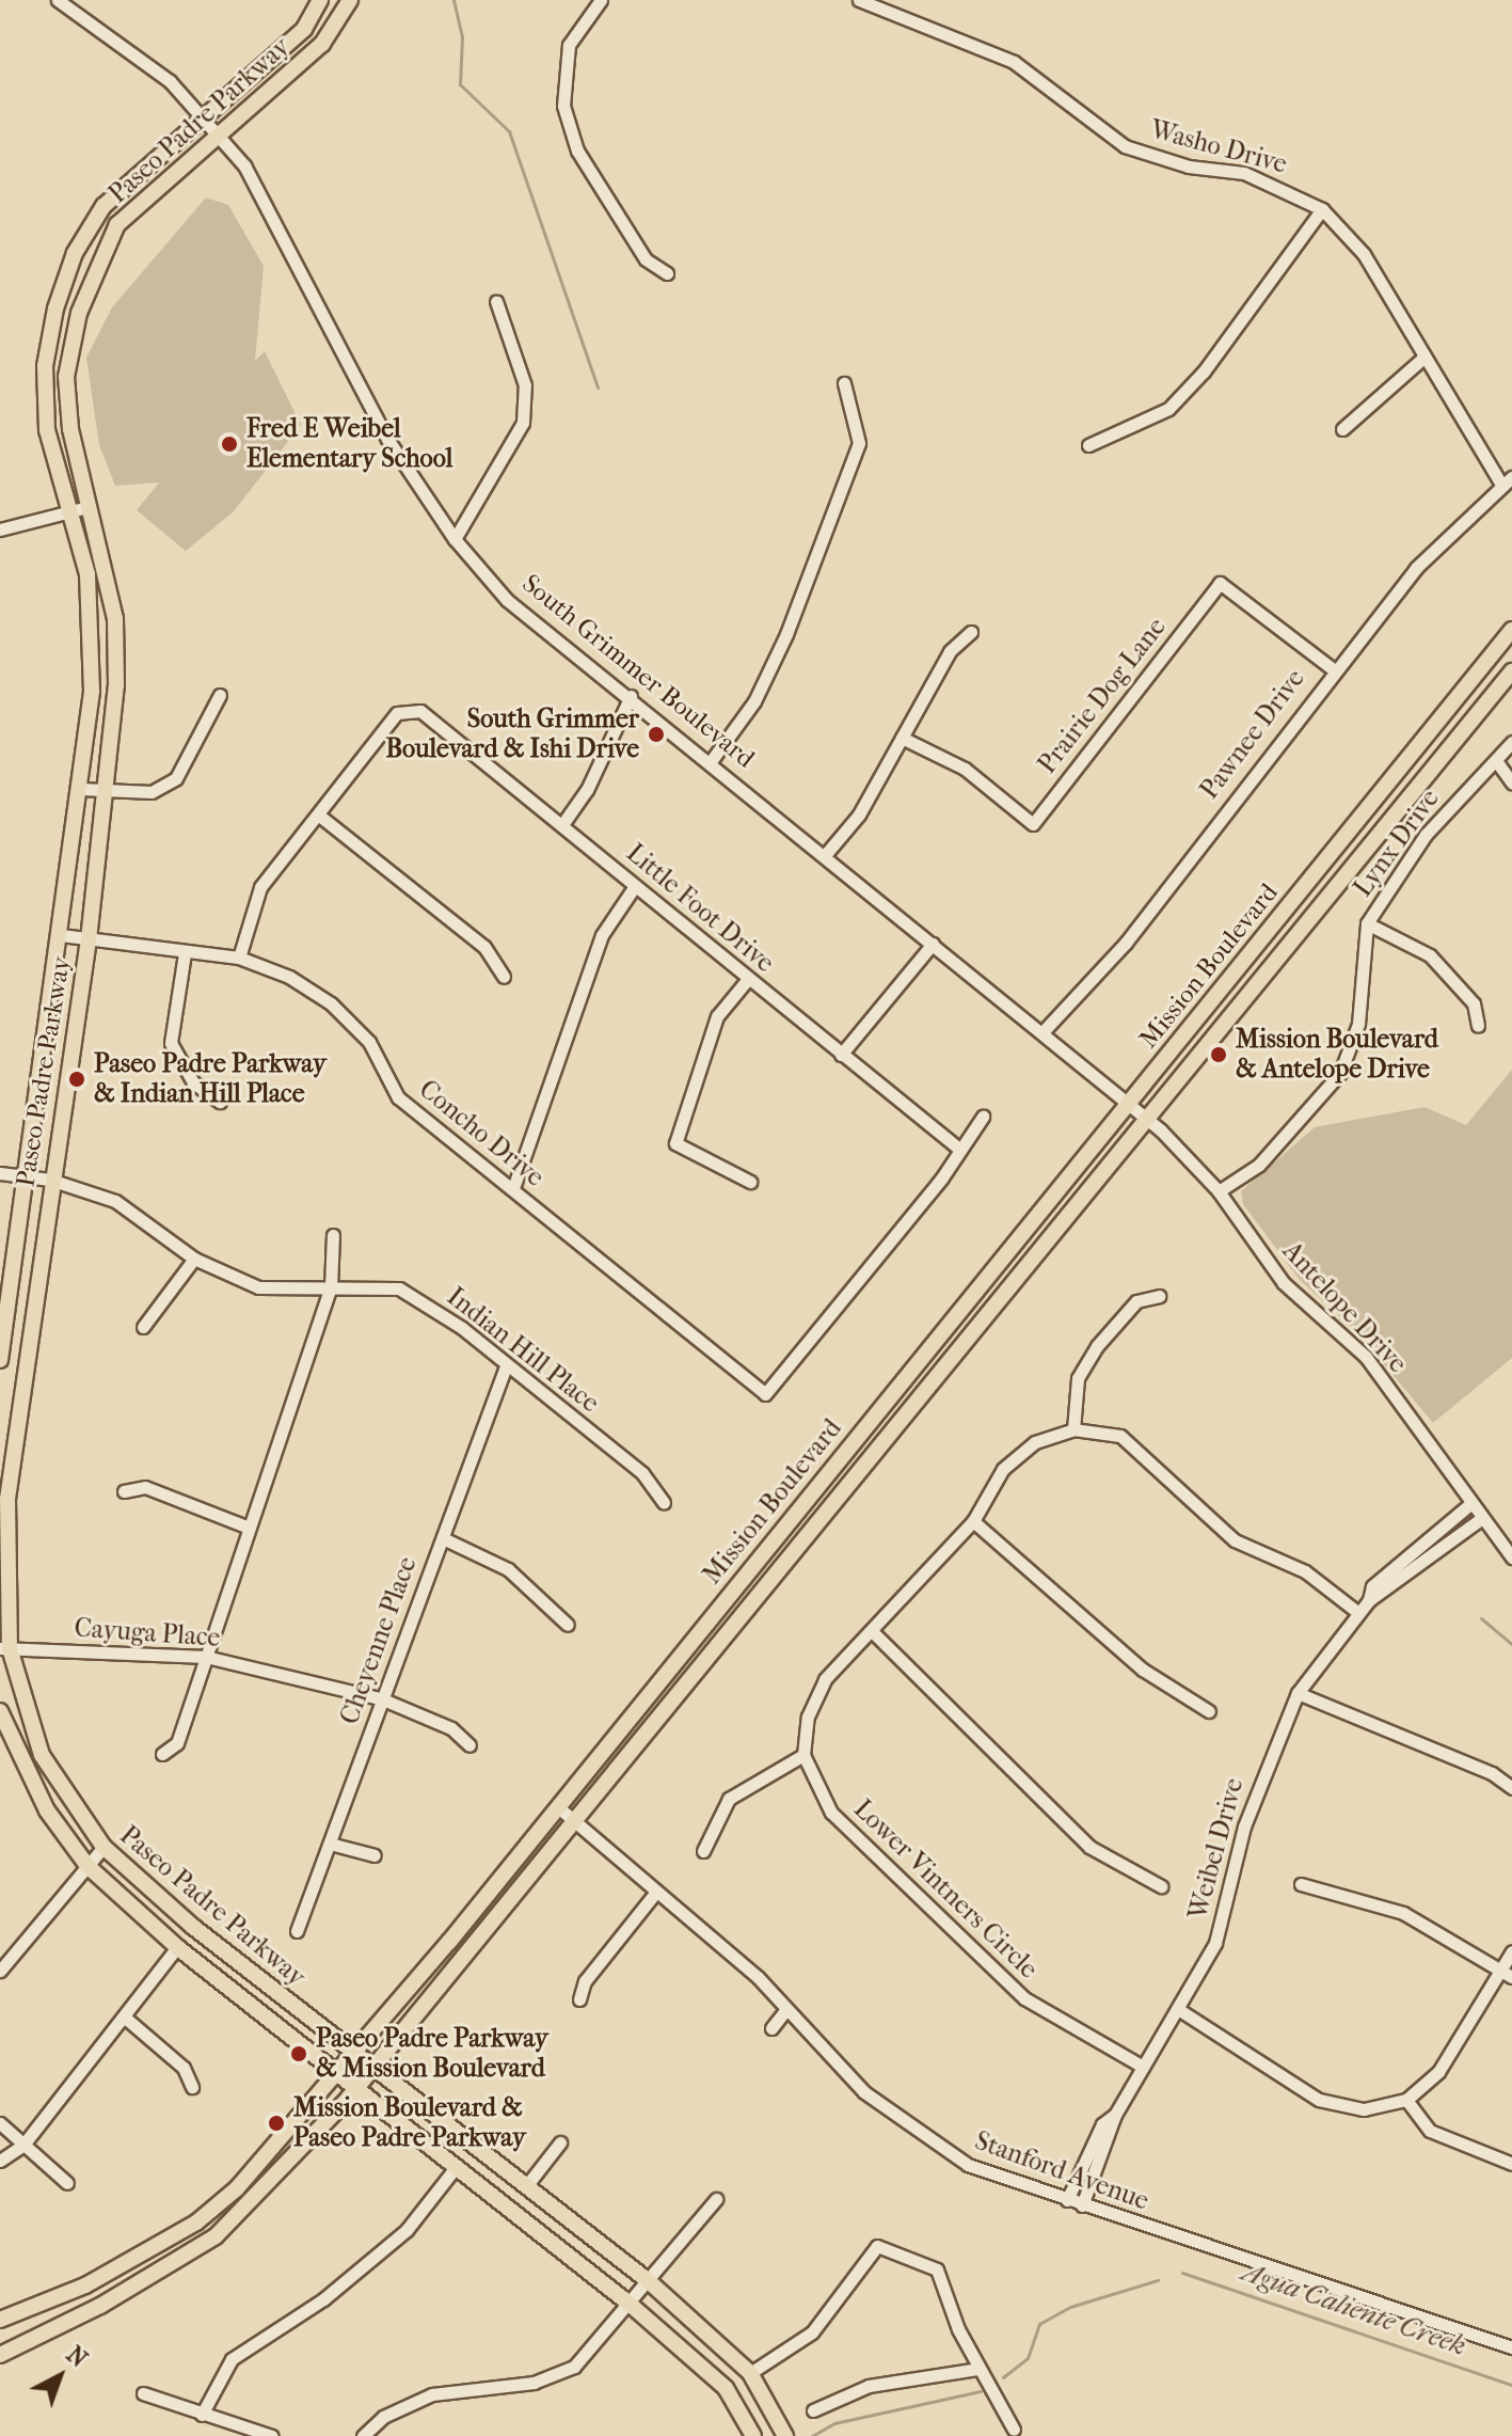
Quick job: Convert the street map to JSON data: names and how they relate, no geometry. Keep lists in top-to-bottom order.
{
  "streets": {
    "main road": ["Paseo Padre Parkway", "Mission Boulevard"],
    "street": [
      "Washo Drive",
      "South Grimmer Boulevard",
      "Prairie Dog Lane",
      "Pawnee Drive",
      "Lynx Drive",
      "Little Foot Drive",
      "Concho Drive",
      "Antelope Drive",
      "Indian Hill Place",
      "Cayuga Place",
      "Cheyenne Place",
      "Weibel Drive",
      "Lower Vintners Circle",
      "Stanford Avenue"
    ]
  },
  "crossings": [
    ["Paseo Padre Parkway", "South Grimmer Boulevard"],
    ["Paseo Padre Parkway", "Mission Boulevard"],
    ["Paseo Padre Parkway", "Concho Drive"],
    ["Paseo Padre Parkway", "Indian Hill Place"],
    ["Paseo Padre Parkway", "Cayuga Place"],
    ["Washo Drive", "Pawnee Drive"],
    ["South Grimmer Boulevard", "Pawnee Drive"],
    ["South Grimmer Boulevard", "Mission Boulevard"],
    ["South Grimmer Boulevard", "Antelope Drive"],
    ["Prairie Dog Lane", "Pawnee Drive"],
    ["Lynx Drive", "Antelope Drive"],
    ["Little Foot Drive", "Concho Drive"],
    ["Mission Boulevard", "Antelope Drive"],
    ["Mission Boulevard", "Stanford Avenue"],
    ["Antelope Drive", "Weibel Drive"],
    ["Indian Hill Place", "Cheyenne Place"],
    ["Cayuga Place", "Cheyenne Place"],
    ["Weibel Drive", "Lower Vintners Circle"],
    ["Weibel Drive", "Stanford Avenue"]
  ],
  "water": ["Agua Caliente Creek"],
  "places": [
    "Fred E Weibel Elementary School",
    "South Grimmer Boulevard & Ishi Drive",
    "Mission Boulevard & Antelope Drive",
    "Paseo Padre Parkway & Indian Hill Place",
    "Paseo Padre Parkway & Mission Boulevard",
    "Mission Boulevard & Paseo Padre Parkway"
  ],
  "north": "top right"
}
